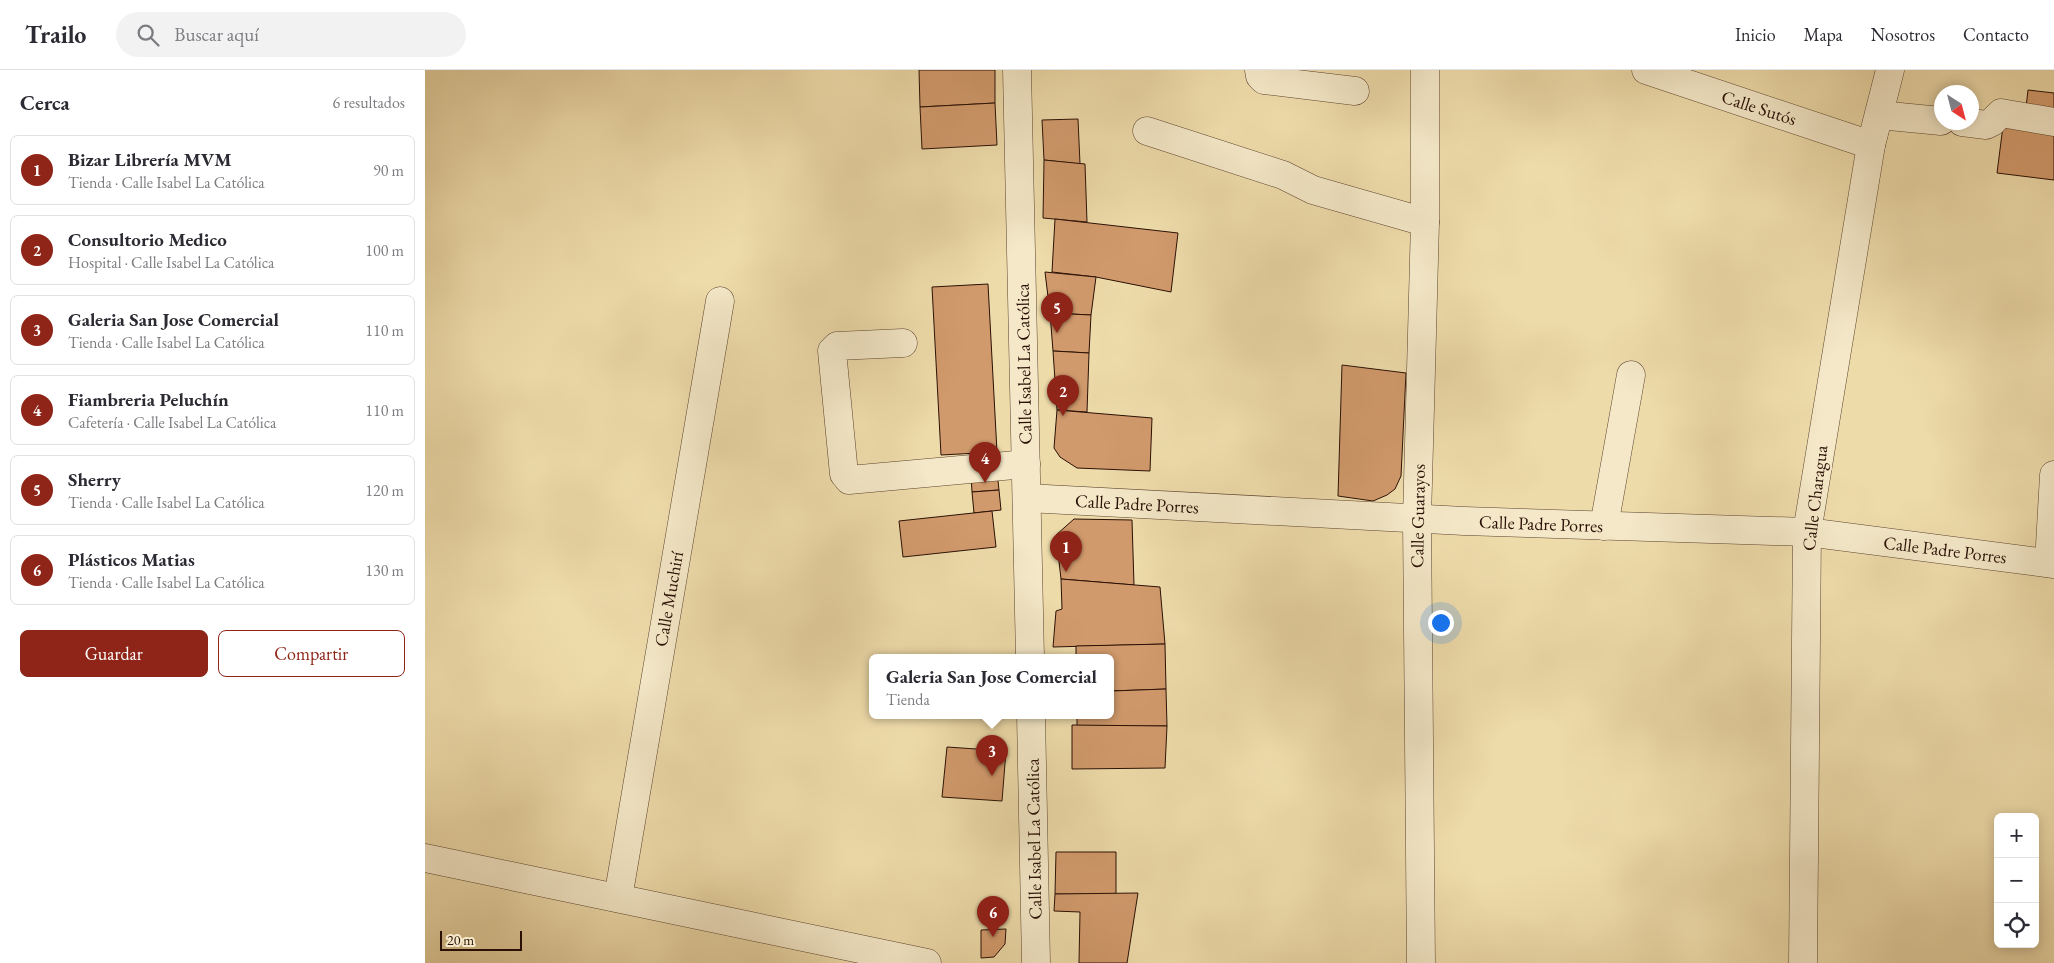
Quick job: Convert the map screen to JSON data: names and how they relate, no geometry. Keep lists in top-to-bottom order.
{
  "streets": {
    "street": [
      "Calle Sutós",
      "Calle Isabel La Católica",
      "Calle Charagua",
      "Calle Padre Porres",
      "Calle Guarayos",
      "Calle Muchirí"
    ]
  },
  "crossings": [
    ["Calle Sutós", "Calle Charagua"],
    ["Calle Isabel La Católica", "Calle Padre Porres"],
    ["Calle Charagua", "Calle Padre Porres"],
    ["Calle Padre Porres", "Calle Guarayos"]
  ],
  "scale_bar": "20 m",
  "north": "bottom right",
  "page": {
    "header": "Trailo",
    "search": "Buscar aquí",
    "nav": [
      "Inicio",
      "Mapa",
      "Nosotros",
      "Contacto"
    ],
    "heading": ["Cerca", "6 resultados"],
    "list": [
      {
        "mark": "1",
        "name": "Bizar Librería MVM",
        "note": "Tienda · Calle Isabel La Católica",
        "value": "90 m"
      },
      {
        "mark": "2",
        "name": "Consultorio Medico",
        "note": "Hospital · Calle Isabel La Católica",
        "value": "100 m"
      },
      {
        "mark": "3",
        "name": "Galeria San Jose Comercial",
        "note": "Tienda · Calle Isabel La Católica",
        "value": "110 m"
      },
      {
        "mark": "4",
        "name": "Fiambreria Peluchín",
        "note": "Cafetería · Calle Isabel La Católica",
        "value": "110 m"
      },
      {
        "mark": "5",
        "name": "Sherry",
        "note": "Tienda · Calle Isabel La Católica",
        "value": "120 m"
      },
      {
        "mark": "6",
        "name": "Plásticos Matias",
        "note": "Tienda · Calle Isabel La Católica",
        "value": "130 m"
      }
    ],
    "pins": [
      "5",
      "2",
      "4",
      "1",
      "3",
      "6"
    ],
    "buttons": ["Guardar", "Compartir"],
    "popup": ["Galeria San Jose Comercial", "Tienda"],
    "map_buttons": ["+", "−"],
    "scale": "20 m"
  }
}
